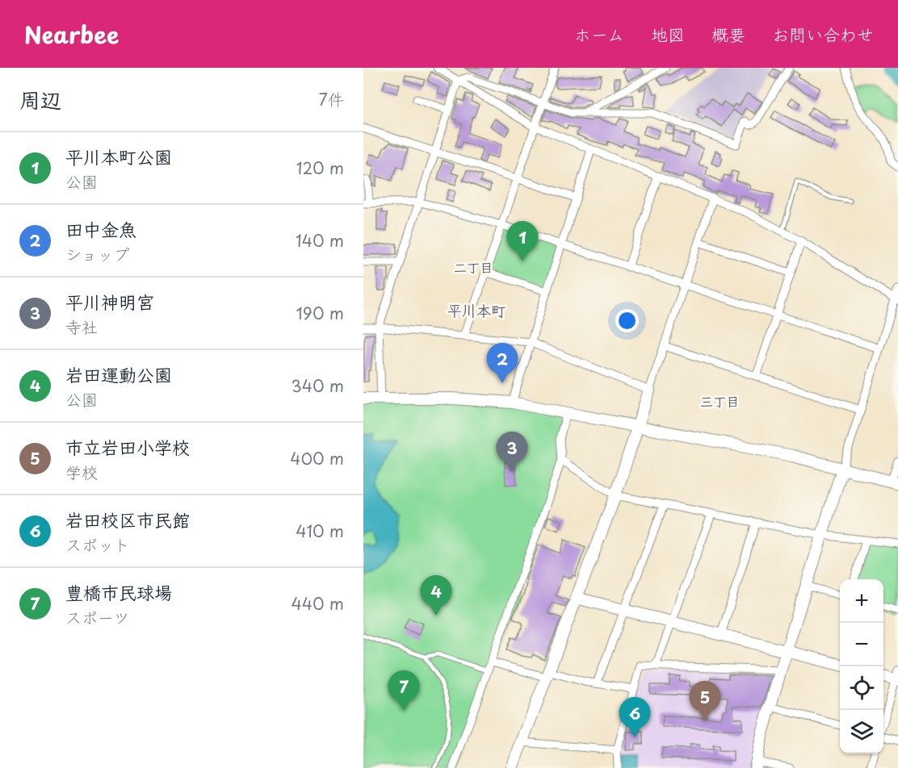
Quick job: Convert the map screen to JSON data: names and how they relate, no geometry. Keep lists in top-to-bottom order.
{
  "districts": ["二丁目", "平川本町", "三丁目"],
  "page": {
    "header": "Nearbee",
    "nav": [
      "ホーム",
      "地図",
      "概要",
      "お問い合わせ"
    ],
    "heading": ["周辺", "7件"],
    "list": [
      {
        "mark": "1",
        "name": "平川本町公園",
        "note": "公園",
        "value": "120 m"
      },
      {
        "mark": "2",
        "name": "田中金魚",
        "note": "ショップ",
        "value": "140 m"
      },
      {
        "mark": "3",
        "name": "平川神明宮",
        "note": "寺社",
        "value": "190 m"
      },
      {
        "mark": "4",
        "name": "岩田運動公園",
        "note": "公園",
        "value": "340 m"
      },
      {
        "mark": "5",
        "name": "市立岩田小学校",
        "note": "学校",
        "value": "400 m"
      },
      {
        "mark": "6",
        "name": "岩田校区市民館",
        "note": "スポット",
        "value": "410 m"
      },
      {
        "mark": "7",
        "name": "豊橋市民球場",
        "note": "スポーツ",
        "value": "440 m"
      }
    ],
    "pins": [
      "1",
      "2",
      "3",
      "4",
      "7",
      "5",
      "6"
    ],
    "map_buttons": ["+", "−"]
  }
}
